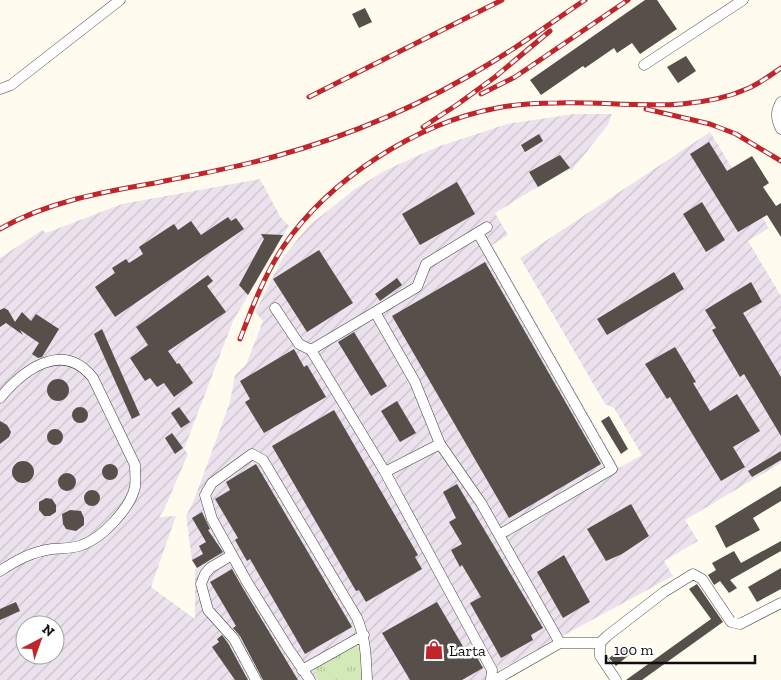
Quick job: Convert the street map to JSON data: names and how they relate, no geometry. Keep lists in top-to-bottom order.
{
  "places": {
    "shop": ["Larta"]
  },
  "scale_bar": "100 m",
  "north": "top right"
}
